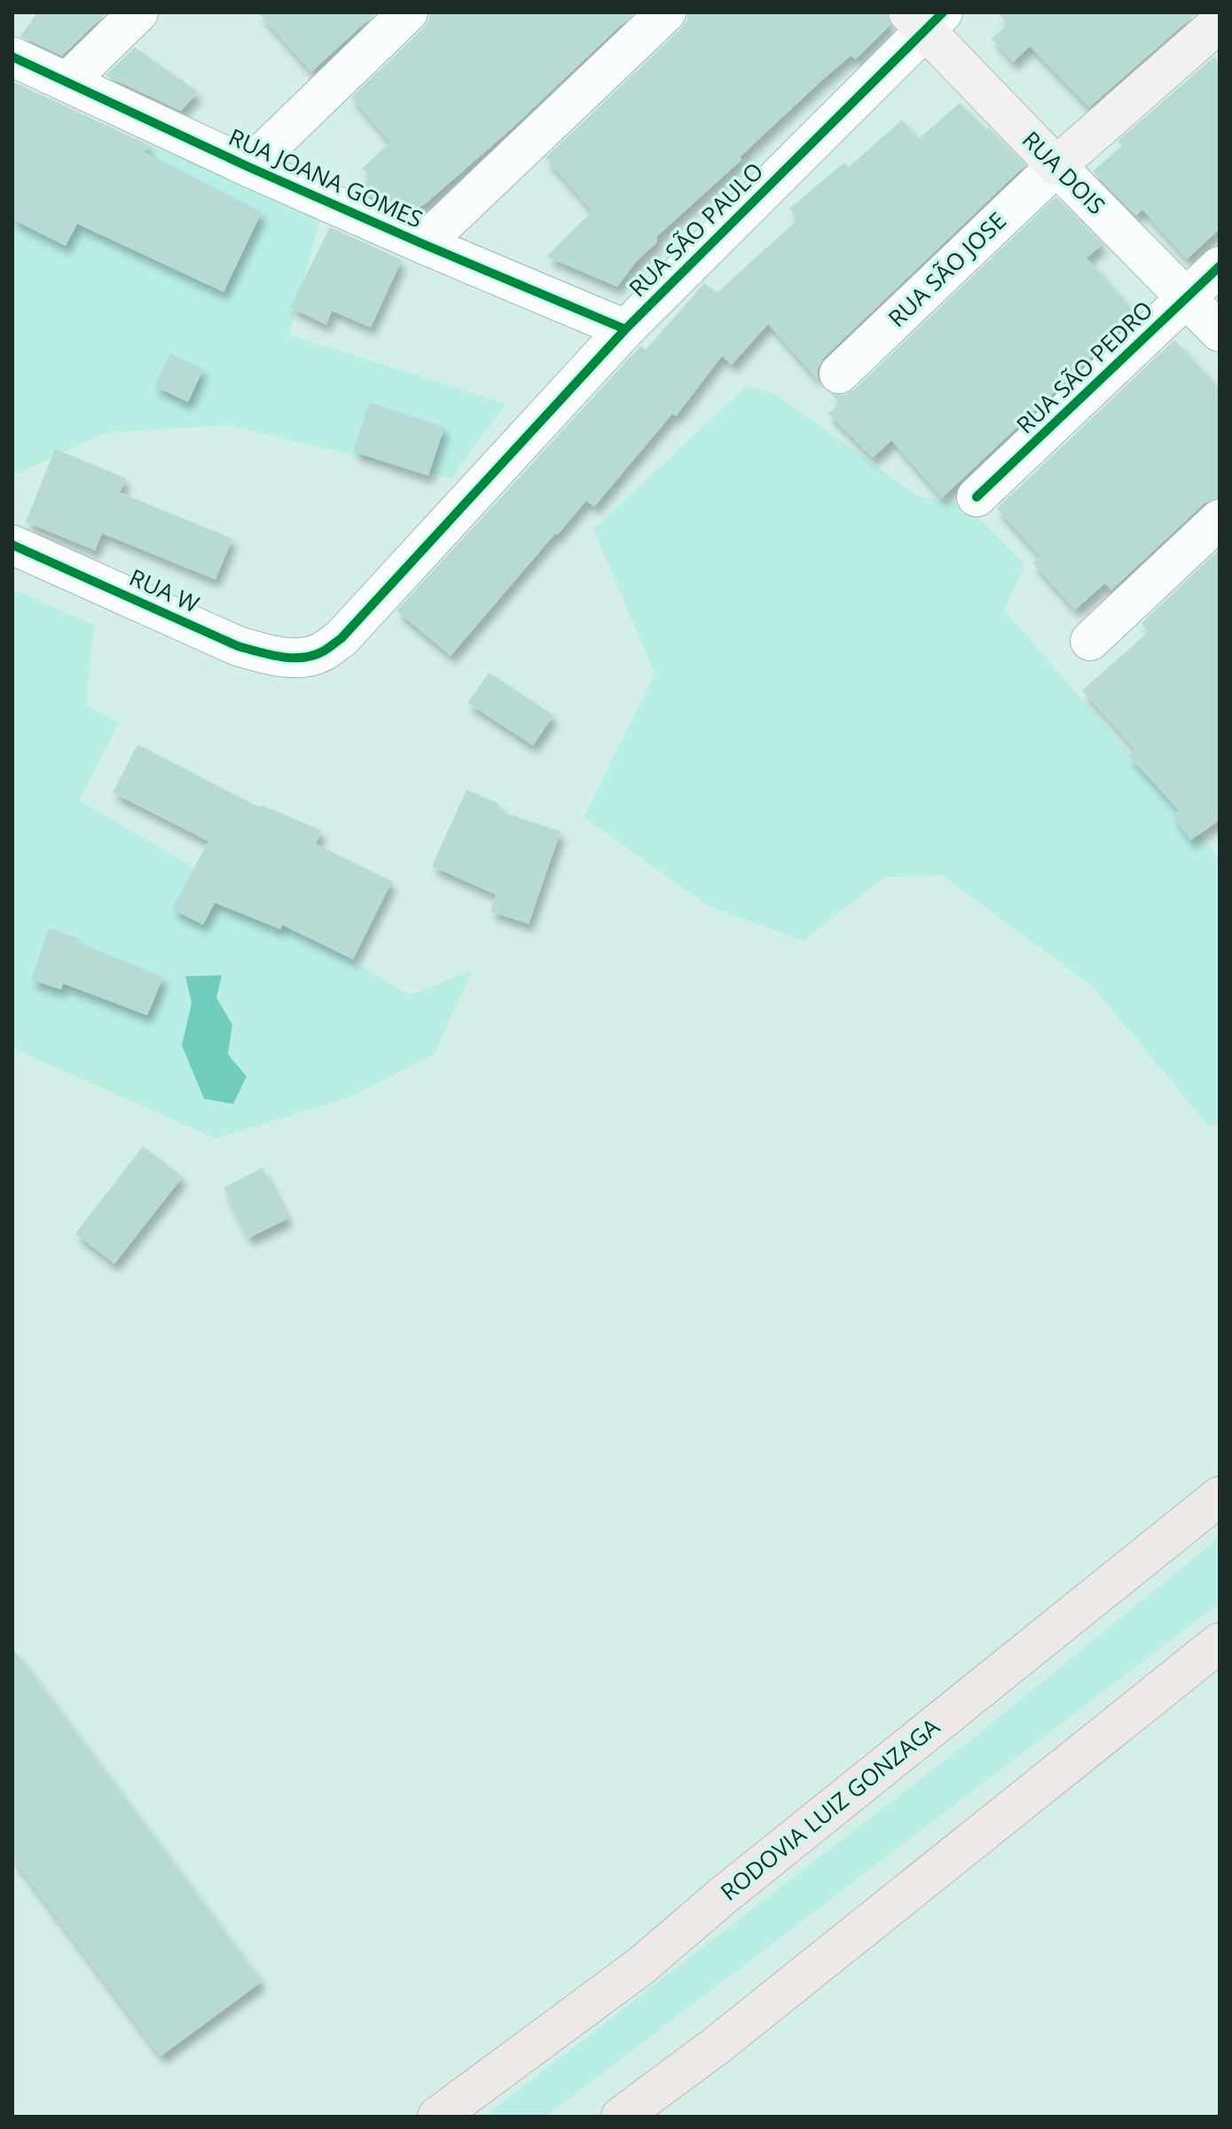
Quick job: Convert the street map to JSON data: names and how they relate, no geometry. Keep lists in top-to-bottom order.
{
  "streets": {
    "highway": ["RODOVIA LUIZ GONZAGA"],
    "main road": ["RUA DOIS"],
    "street": [
      "RUA JOANA GOMES",
      "RUA SÃO PAULO",
      "RUA SÃO JOSE",
      "RUA SÃO PEDRO",
      "RUA W"
    ]
  },
  "crossings": [
    ["RUA DOIS", "RUA SÃO PAULO"],
    ["RUA DOIS", "RUA SÃO JOSE"],
    ["RUA DOIS", "RUA SÃO PEDRO"],
    ["RUA JOANA GOMES", "RUA SÃO PAULO"],
    ["RUA SÃO PAULO", "RUA W"]
  ]
}
